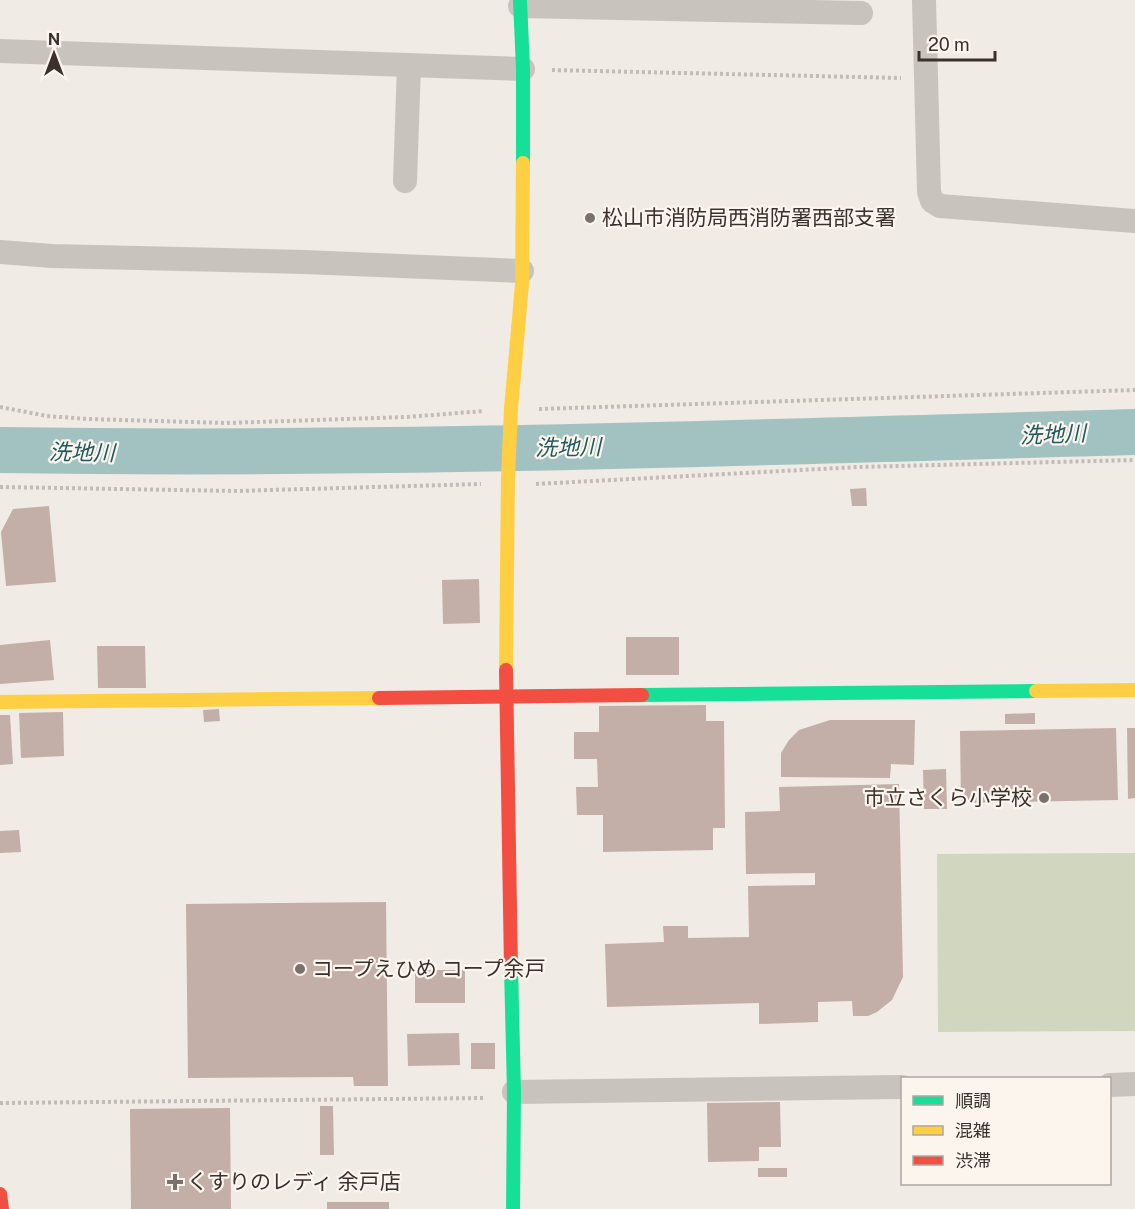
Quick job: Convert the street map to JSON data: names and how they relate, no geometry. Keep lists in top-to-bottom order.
{
  "water": ["洗地川"],
  "places": {
    "other": ["松山市消防局西消防署西部支署", "市立さくら小学校", "コープえひめ コープ余戸"],
    "health": ["くすりのレディ 余戸店"]
  },
  "legend": ["順調", "混雑", "渋滞"],
  "scale_bar": "20 m",
  "north": "top"
}
